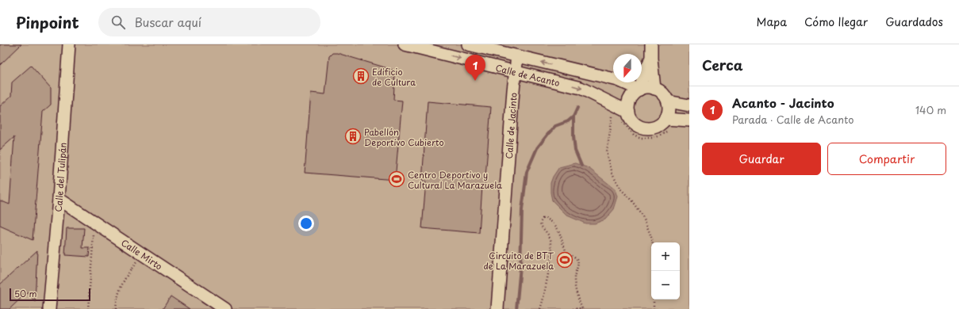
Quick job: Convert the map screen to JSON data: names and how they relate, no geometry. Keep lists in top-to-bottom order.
{
  "streets": {
    "street": [
      "Calle de Acanto",
      "Calle de Jacinto",
      "Calle del Tulipán",
      "Calle Mirto"
    ]
  },
  "crossings": [
    ["Calle de Acanto", "Calle de Jacinto"],
    ["Calle del Tulipán", "Calle Mirto"]
  ],
  "places": {
    "building": ["Edificio de Cultura", "Pabellón Deportivo Cubierto"],
    "sports": ["Centro Deportivo y Cultural La Marazuela", "Circuito de BTT de La Marazuela"]
  },
  "scale_bar": "50 m",
  "north": "bottom",
  "page": {
    "header": "Pinpoint",
    "search": "Buscar aquí",
    "nav": ["Mapa", "Cómo llegar", "Guardados"],
    "heading": "Cerca",
    "pins": "1",
    "list": [
      {
        "mark": "1",
        "name": "Acanto - Jacinto",
        "note": "Parada · Calle de Acanto",
        "value": "140 m"
      }
    ],
    "buttons": ["Guardar", "Compartir"],
    "map_buttons": ["+", "−"],
    "scale": "50 m"
  }
}
